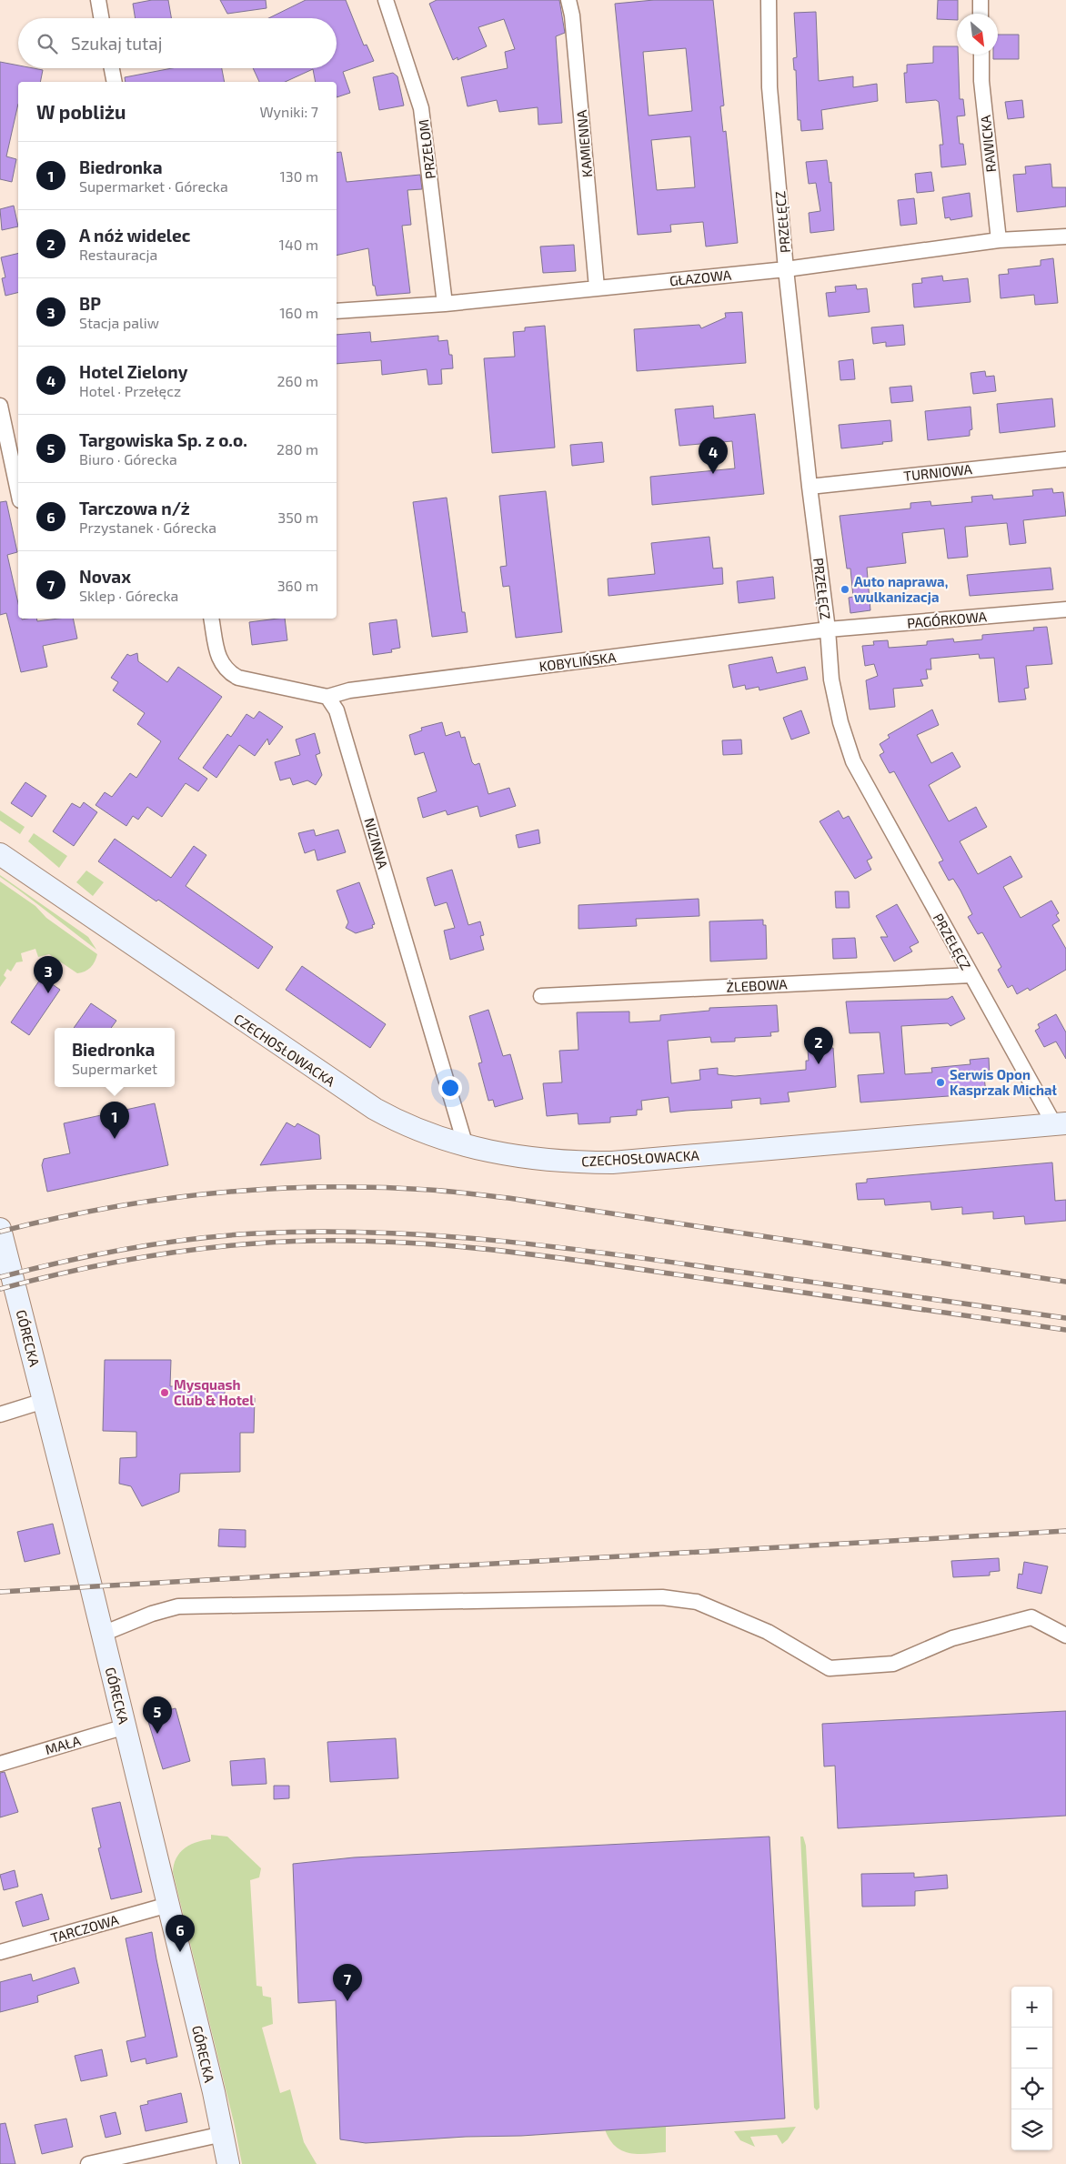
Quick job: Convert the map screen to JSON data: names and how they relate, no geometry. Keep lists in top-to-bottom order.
{
  "streets": {
    "street": [
      "KAMIENNA",
      "RAWICKA",
      "PRZEŁOM",
      "PRZEŁĘCZ",
      "GŁAZOWA",
      "TURNIOWA",
      "PAGÓRKOWA",
      "KOBYLIŃSKA",
      "NIZINNA",
      "ŻLEBOWA",
      "CZECHOSŁOWACKA",
      "GÓRECKA",
      "MAŁA",
      "TARCZOWA"
    ]
  },
  "crossings": [
    ["KAMIENNA", "GŁAZOWA"],
    ["RAWICKA", "GŁAZOWA"],
    ["PRZEŁOM", "GŁAZOWA"],
    ["PRZEŁĘCZ", "GŁAZOWA"],
    ["PRZEŁĘCZ", "TURNIOWA"],
    ["PRZEŁĘCZ", "PAGÓRKOWA"],
    ["PRZEŁĘCZ", "KOBYLIŃSKA"],
    ["PRZEŁĘCZ", "ŻLEBOWA"],
    ["PRZEŁĘCZ", "CZECHOSŁOWACKA"],
    ["PAGÓRKOWA", "KOBYLIŃSKA"],
    ["KOBYLIŃSKA", "NIZINNA"],
    ["NIZINNA", "CZECHOSŁOWACKA"],
    ["GÓRECKA", "MAŁA"],
    ["GÓRECKA", "TARCZOWA"]
  ],
  "places": ["Auto naprawa, wulkanizacja", "Serwis Opon Kasprzak Michał", "Mysquash Club & Hotel"],
  "north": "bottom right",
  "page": {
    "search": "Szukaj tutaj",
    "heading": ["W pobliżu", "Wyniki: 7"],
    "list": [
      {
        "mark": "1",
        "name": "Biedronka",
        "note": "Supermarket · Górecka",
        "value": "130 m"
      },
      {
        "mark": "2",
        "name": "A nóż widelec",
        "note": "Restauracja",
        "value": "140 m"
      },
      {
        "mark": "3",
        "name": "BP",
        "note": "Stacja paliw",
        "value": "160 m"
      },
      {
        "mark": "4",
        "name": "Hotel Zielony",
        "note": "Hotel · Przełęcz",
        "value": "260 m"
      },
      {
        "mark": "5",
        "name": "Targowiska Sp. z o.o.",
        "note": "Biuro · Górecka",
        "value": "280 m"
      },
      {
        "mark": "6",
        "name": "Tarczowa n/ż",
        "note": "Przystanek · Górecka",
        "value": "350 m"
      },
      {
        "mark": "7",
        "name": "Novax",
        "note": "Sklep · Górecka",
        "value": "360 m"
      }
    ],
    "pins": [
      "4",
      "3",
      "2",
      "1",
      "5",
      "6",
      "7"
    ],
    "popup": ["Biedronka", "Supermarket"],
    "map_buttons": ["+", "−"]
  }
}
